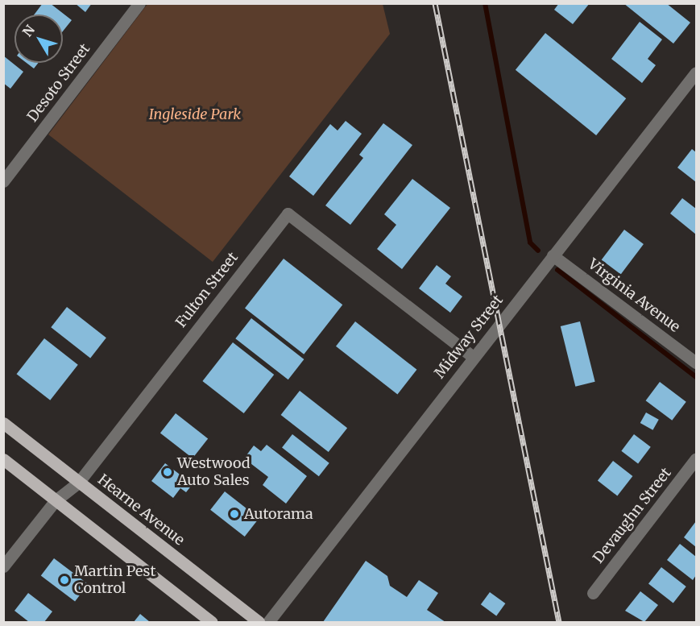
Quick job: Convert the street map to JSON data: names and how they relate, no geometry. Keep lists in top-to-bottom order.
{
  "streets": {
    "main road": ["Hearne Avenue"],
    "street": [
      "Desoto Street",
      "Fulton Street",
      "Virginia Avenue",
      "Midway Street",
      "Devaughn Street"
    ]
  },
  "crossings": [
    ["Fulton Street", "Midway Street"],
    ["Fulton Street", "Hearne Avenue"],
    ["Virginia Avenue", "Midway Street"]
  ],
  "parks": ["Ingleside Park"],
  "places": ["Westwood Auto Sales", "Autorama", "Martin Pest Control"],
  "north": "top left"
}
